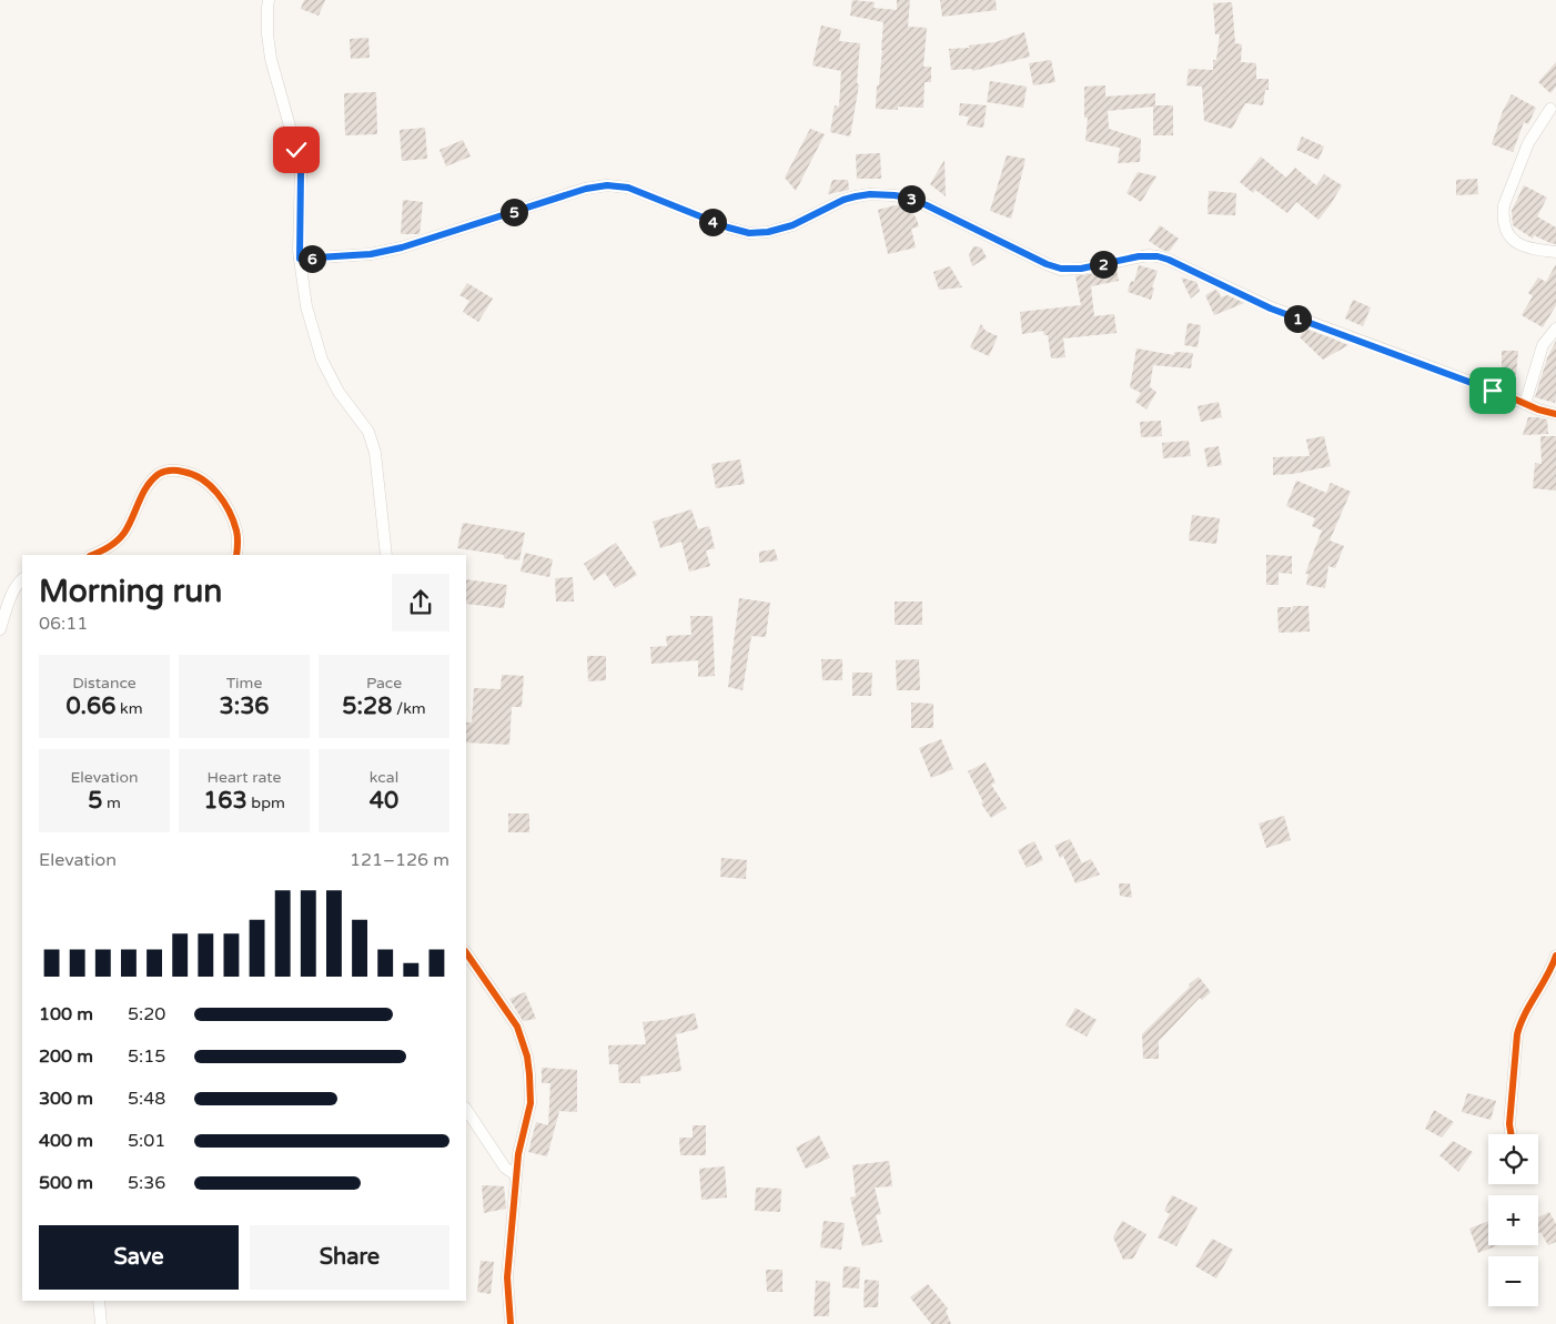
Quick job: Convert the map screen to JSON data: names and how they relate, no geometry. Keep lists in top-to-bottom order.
{
  "page": {
    "pins": [
      "3",
      "5",
      "4",
      "6",
      "2",
      "1"
    ],
    "heading": ["Morning run", "06:11"],
    "stats": [
      ["Distance", "0.66 km"],
      ["Time", "3:36"],
      ["Pace", "5:28 /km"],
      ["Elevation", "5 m"],
      ["Heart rate", "163 bpm"],
      ["kcal", "40"]
    ],
    "chart": ["Elevation", "121–126 m"],
    "list": [
      {
        "name": "100 m",
        "note": "5:20"
      },
      {
        "name": "200 m",
        "note": "5:15"
      },
      {
        "name": "300 m",
        "note": "5:48"
      },
      {
        "name": "400 m",
        "note": "5:01"
      },
      {
        "name": "500 m",
        "note": "5:36"
      }
    ],
    "map_buttons": ["+", "−"],
    "buttons": ["Save", "Share"]
  }
}
